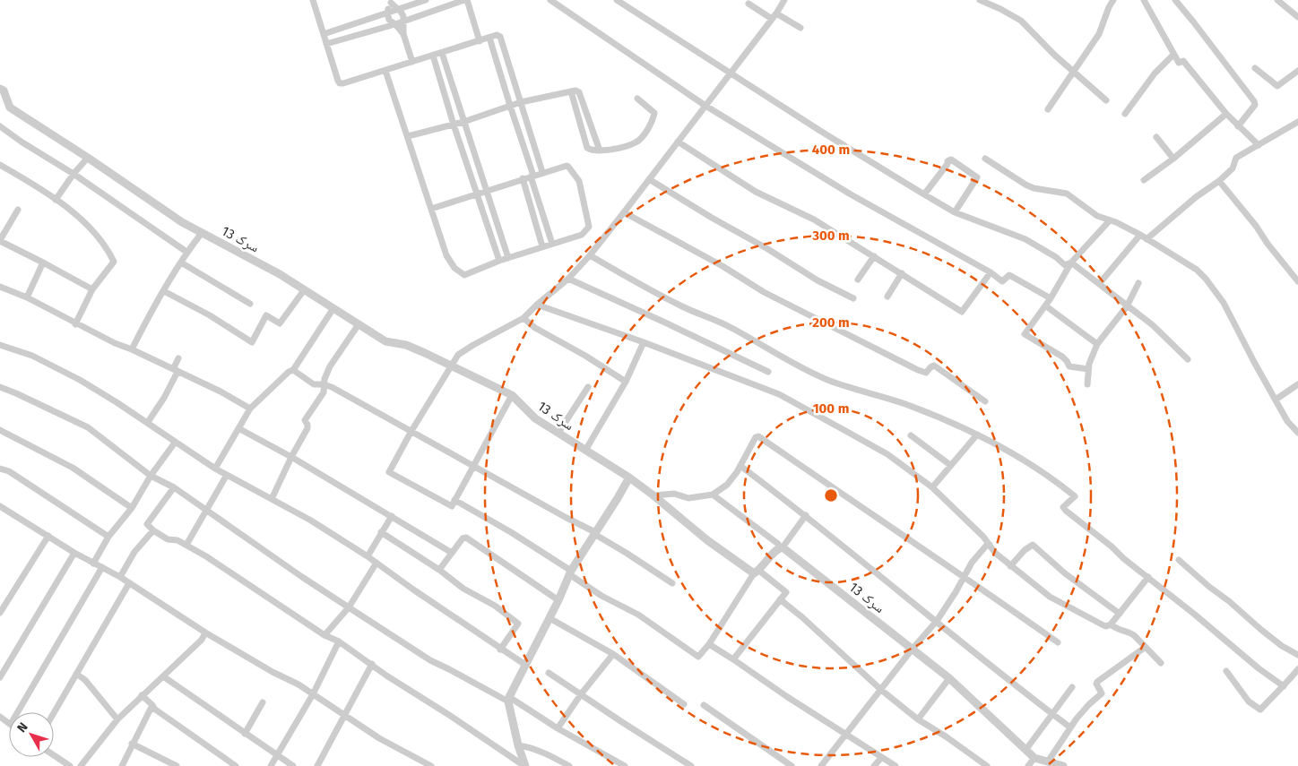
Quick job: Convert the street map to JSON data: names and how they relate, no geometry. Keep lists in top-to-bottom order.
{
  "streets": {
    "street": ["سرک 13"]
  },
  "north": "top left",
  "rings": [
    "400 m",
    "300 m",
    "200 m",
    "100 m"
  ]
}
